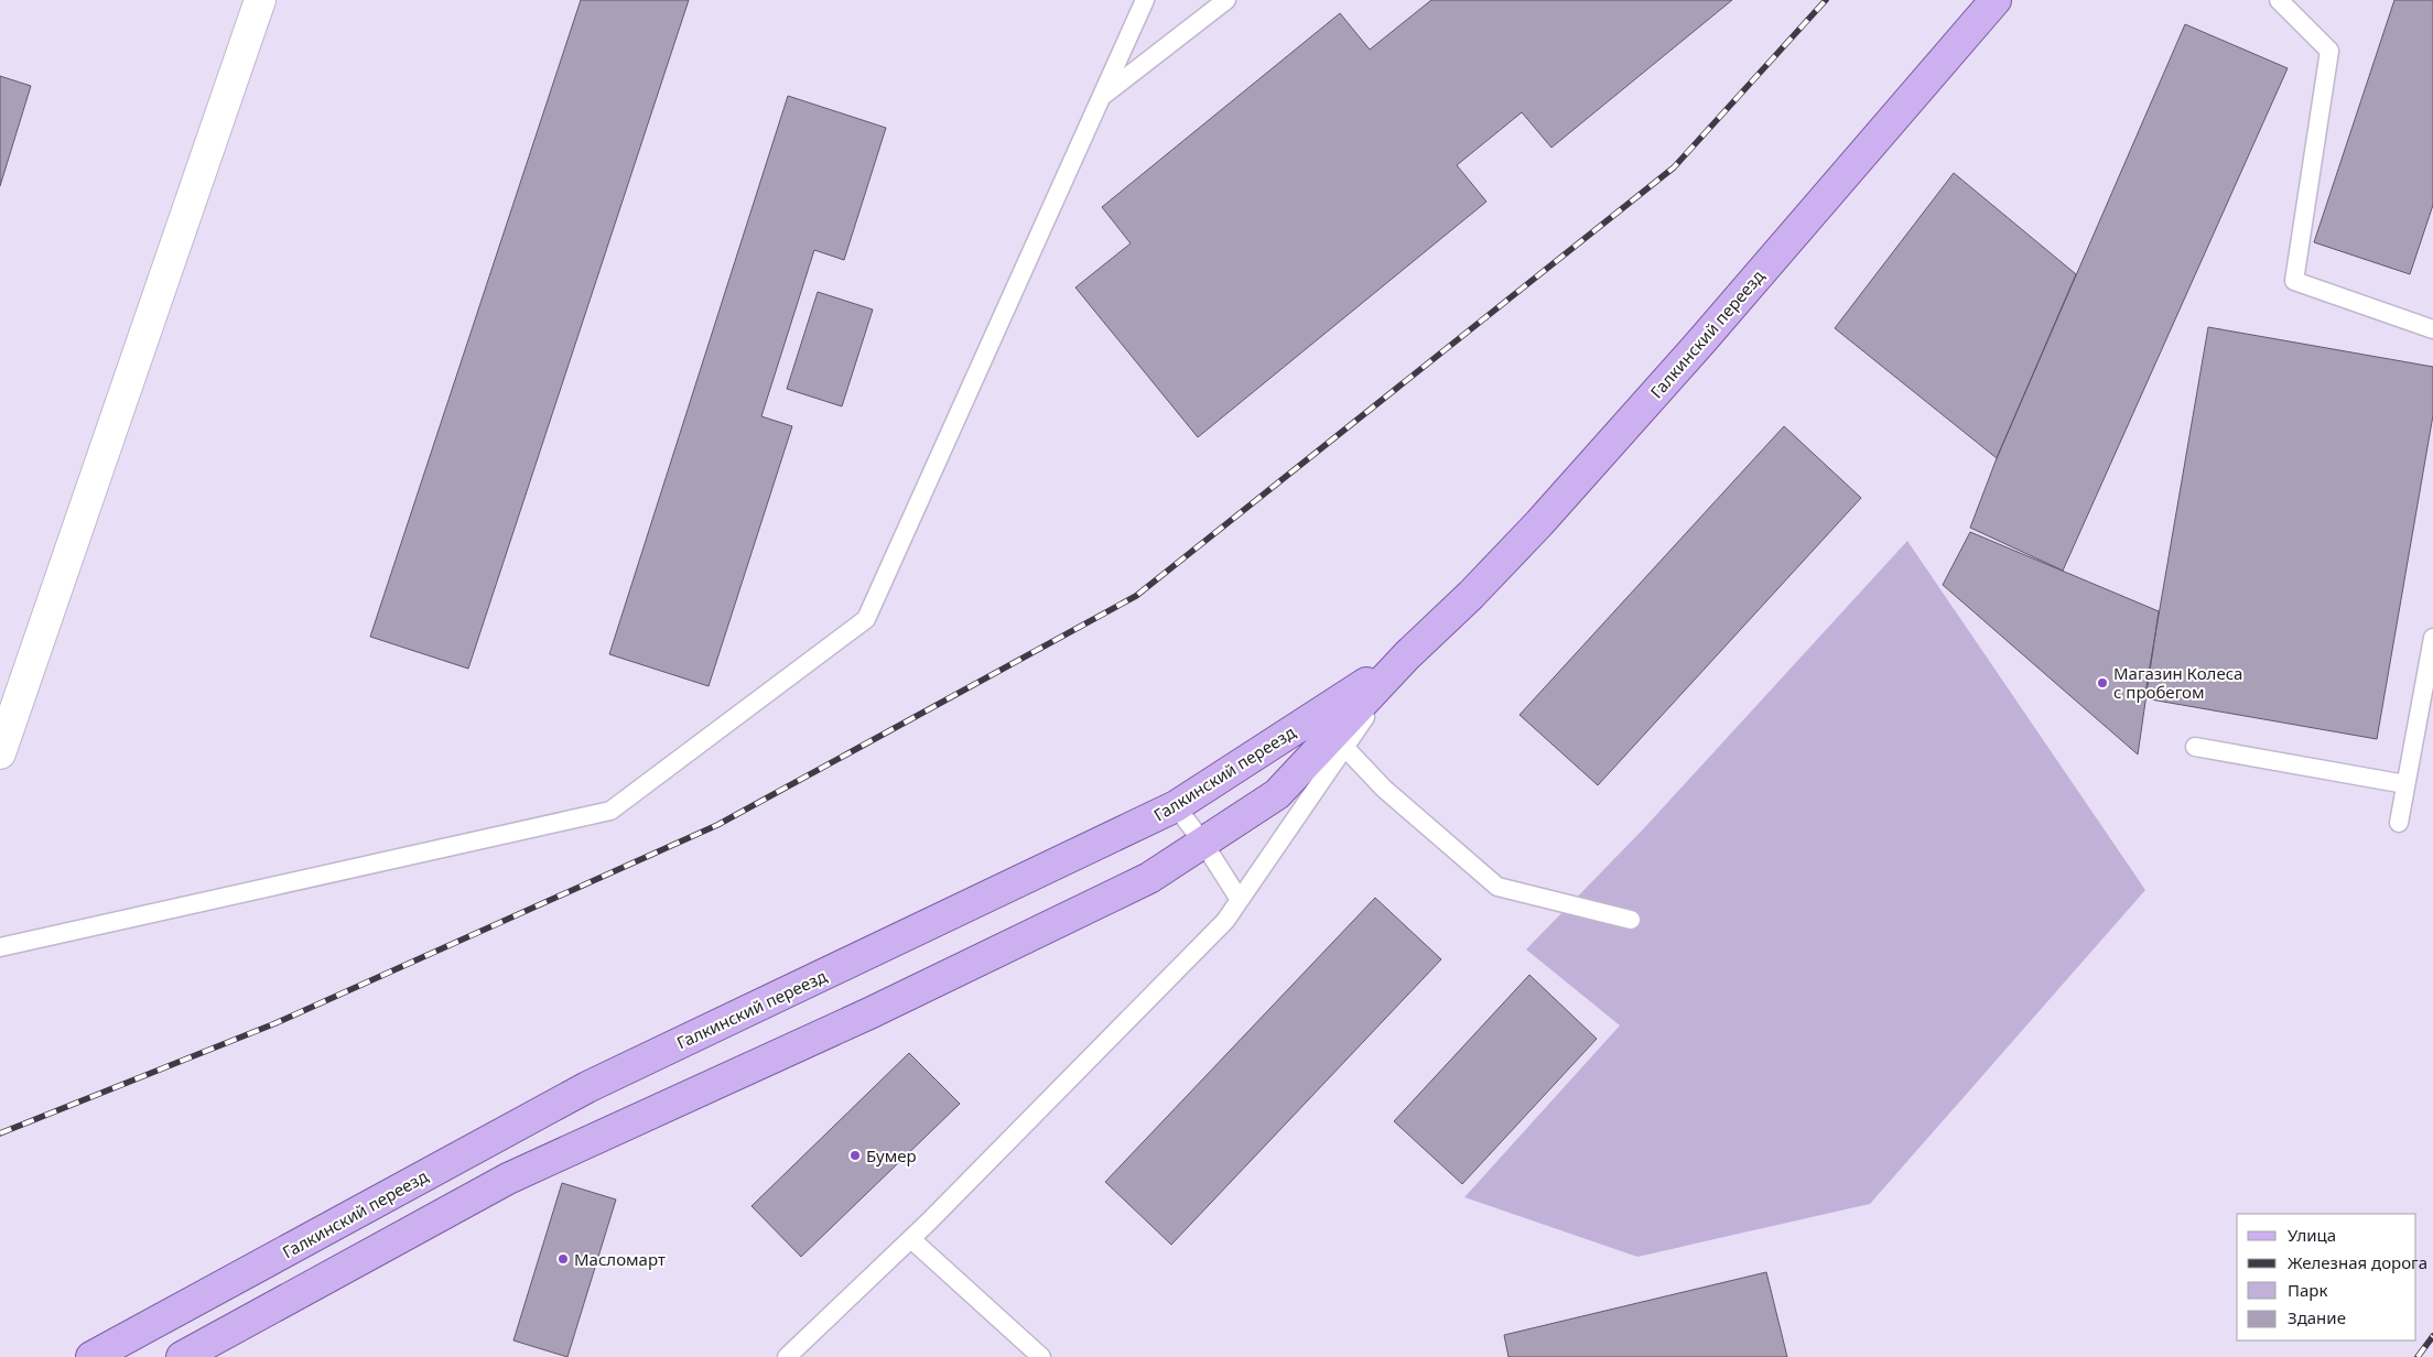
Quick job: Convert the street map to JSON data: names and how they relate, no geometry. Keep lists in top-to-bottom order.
{
  "streets": {
    "main road": ["Галкинский переезд"]
  },
  "places": ["Магазин Колеса с пробегом", "Бумер", "Масломарт"],
  "legend": [
    "Улица",
    "Железная дорога",
    "Парк",
    "Здание"
  ]
}
